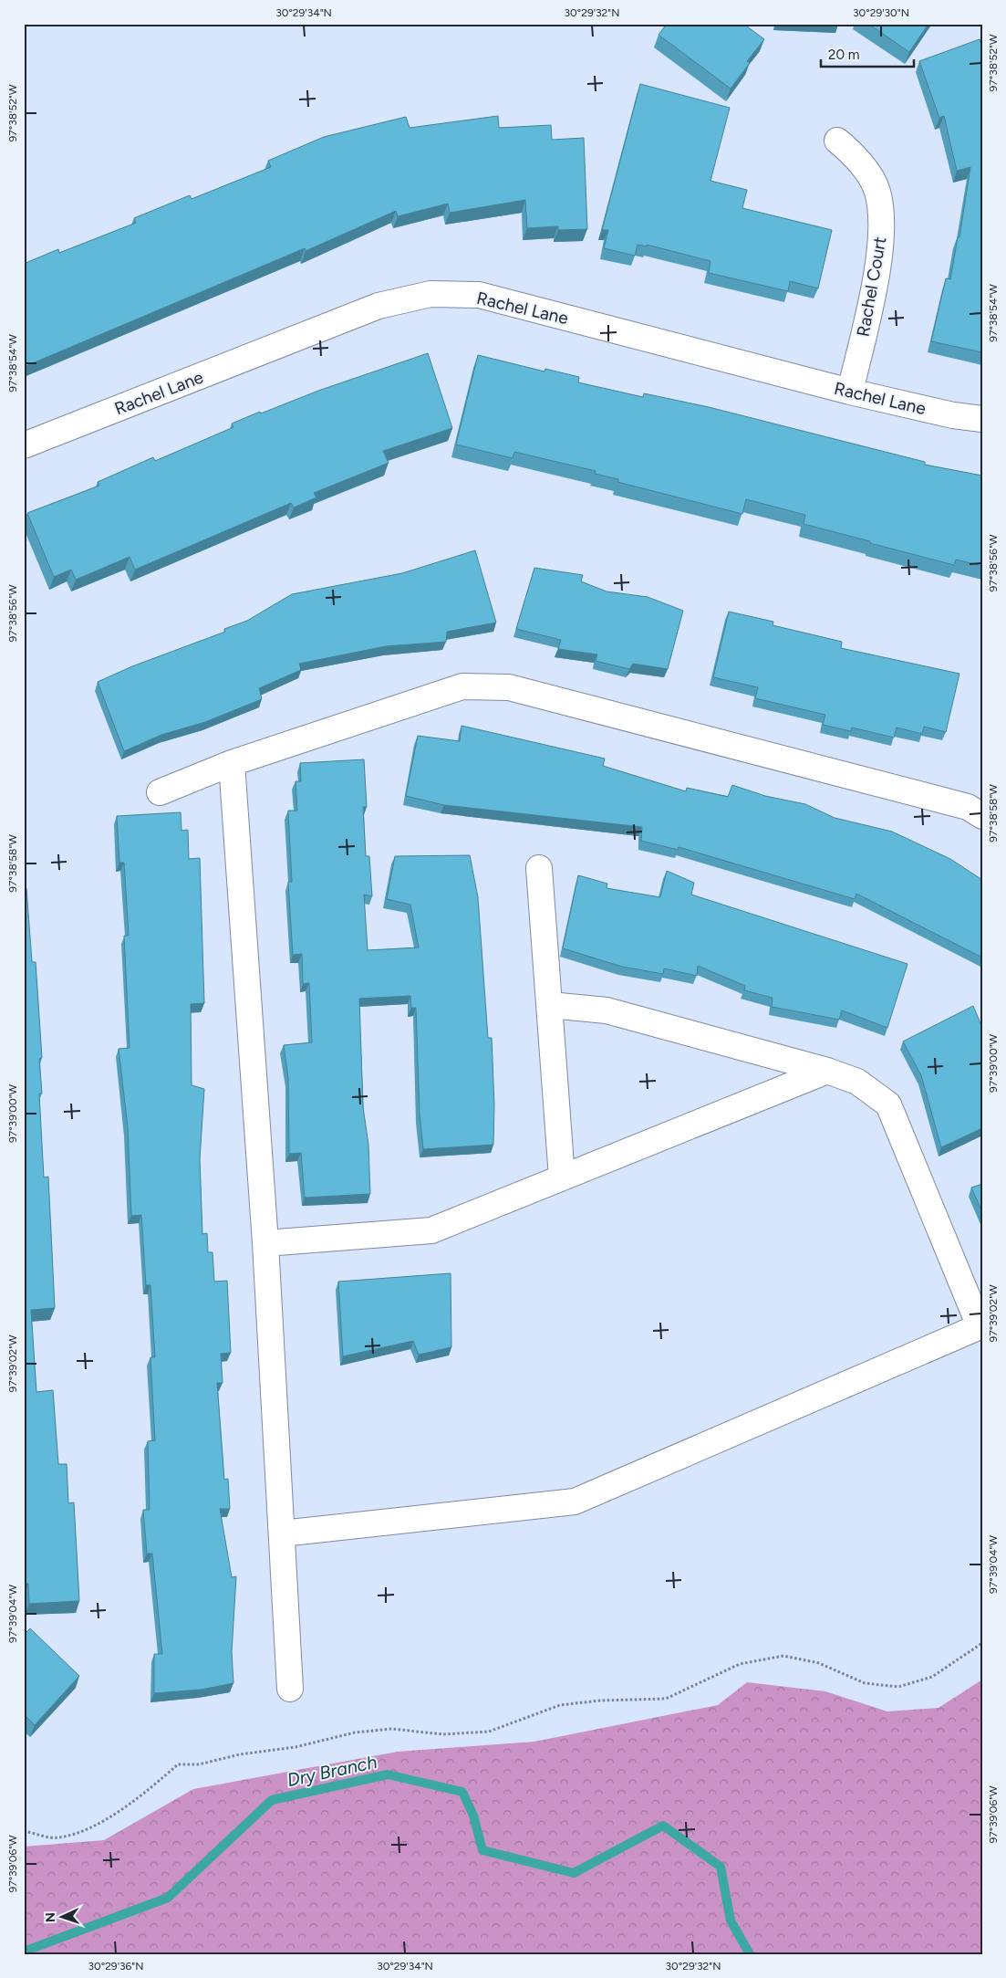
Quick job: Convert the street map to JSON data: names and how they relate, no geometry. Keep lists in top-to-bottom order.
{
  "streets": {
    "street": ["Rachel Court", "Rachel Lane"]
  },
  "crossings": [
    ["Rachel Court", "Rachel Lane"]
  ],
  "water": ["Dry Branch"],
  "scale_bar": "20 m",
  "north": "left",
  "coordinates": [
    "30°29'34\"N",
    "30°29'32\"N",
    "30°29'30\"N",
    "97°38'52\"W",
    "97°38'54\"W",
    "97°38'56\"W",
    "97°38'58\"W",
    "97°39'00\"W",
    "97°39'02\"W",
    "97°39'04\"W",
    "97°39'06\"W",
    "30°29'36\"N"
  ]
}
